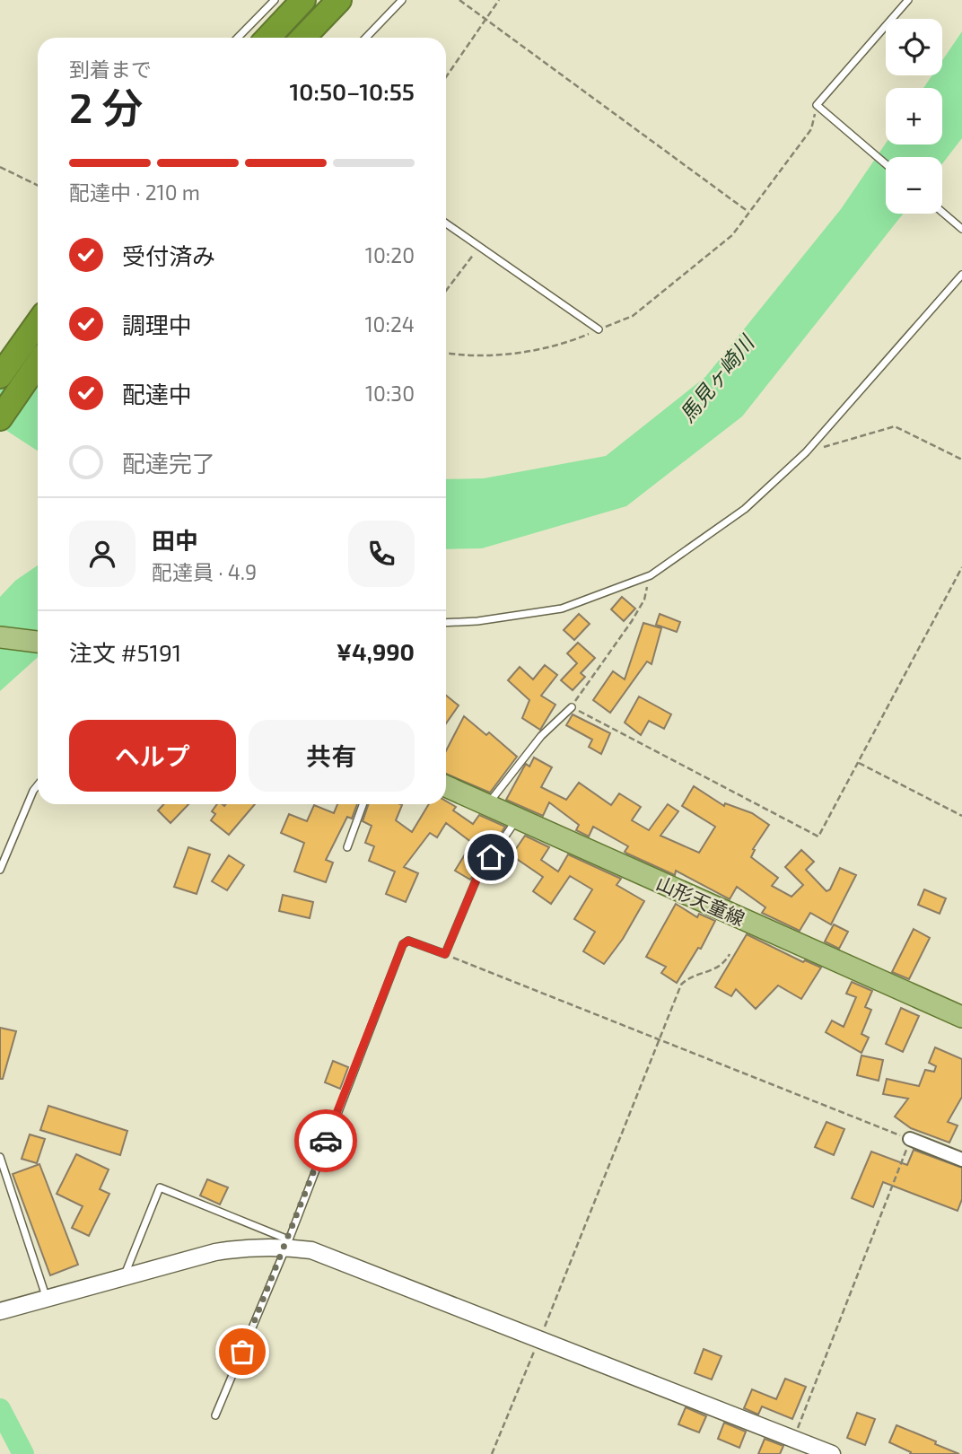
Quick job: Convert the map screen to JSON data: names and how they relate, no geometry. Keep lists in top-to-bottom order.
{
  "streets": {
    "main road": ["山形天童線"]
  },
  "water": ["馬見ヶ崎川"],
  "page": {
    "map_buttons": ["+", "−"],
    "heading": ["2 分", "到着まで", "10:50–10:55"],
    "panel": [
      "田中",
      "配達員 · 4.9",
      "注文 #5191",
      "¥4,990"
    ],
    "bar": "配達中 · 210 m",
    "list": [
      ["受付済み", "10:20"],
      ["調理中", "10:24"],
      ["配達中", "10:30"],
      "配達完了"
    ],
    "buttons": ["ヘルプ", "共有"]
  }
}
